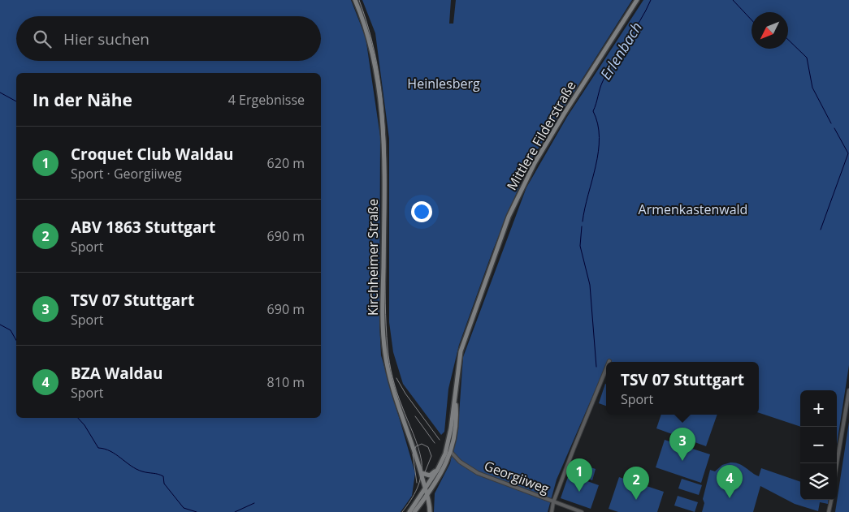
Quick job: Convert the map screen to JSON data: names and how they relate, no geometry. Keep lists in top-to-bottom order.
{
  "streets": {
    "main road": ["Mittlere Filderstraße", "Kirchheimer Straße"],
    "street": ["Georgiiweg"]
  },
  "crossings": [
    ["Mittlere Filderstraße", "Kirchheimer Straße"],
    ["Mittlere Filderstraße", "Georgiiweg"]
  ],
  "water": ["Erlenbach"],
  "parks": ["Heinlesberg", "Armenkastenwald"],
  "north": "bottom left",
  "page": {
    "search": "Hier suchen",
    "heading": ["In der Nähe", "4 Ergebnisse"],
    "list": [
      {
        "mark": "1",
        "name": "Croquet Club Waldau",
        "note": "Sport · Georgiiweg",
        "value": "620 m"
      },
      {
        "mark": "2",
        "name": "ABV 1863 Stuttgart",
        "note": "Sport",
        "value": "690 m"
      },
      {
        "mark": "3",
        "name": "TSV 07 Stuttgart",
        "note": "Sport",
        "value": "690 m"
      },
      {
        "mark": "4",
        "name": "BZA Waldau",
        "note": "Sport",
        "value": "810 m"
      }
    ],
    "popup": ["TSV 07 Stuttgart", "Sport"],
    "map_buttons": ["+", "−"],
    "pins": [
      "3",
      "1",
      "4",
      "2"
    ]
  }
}
